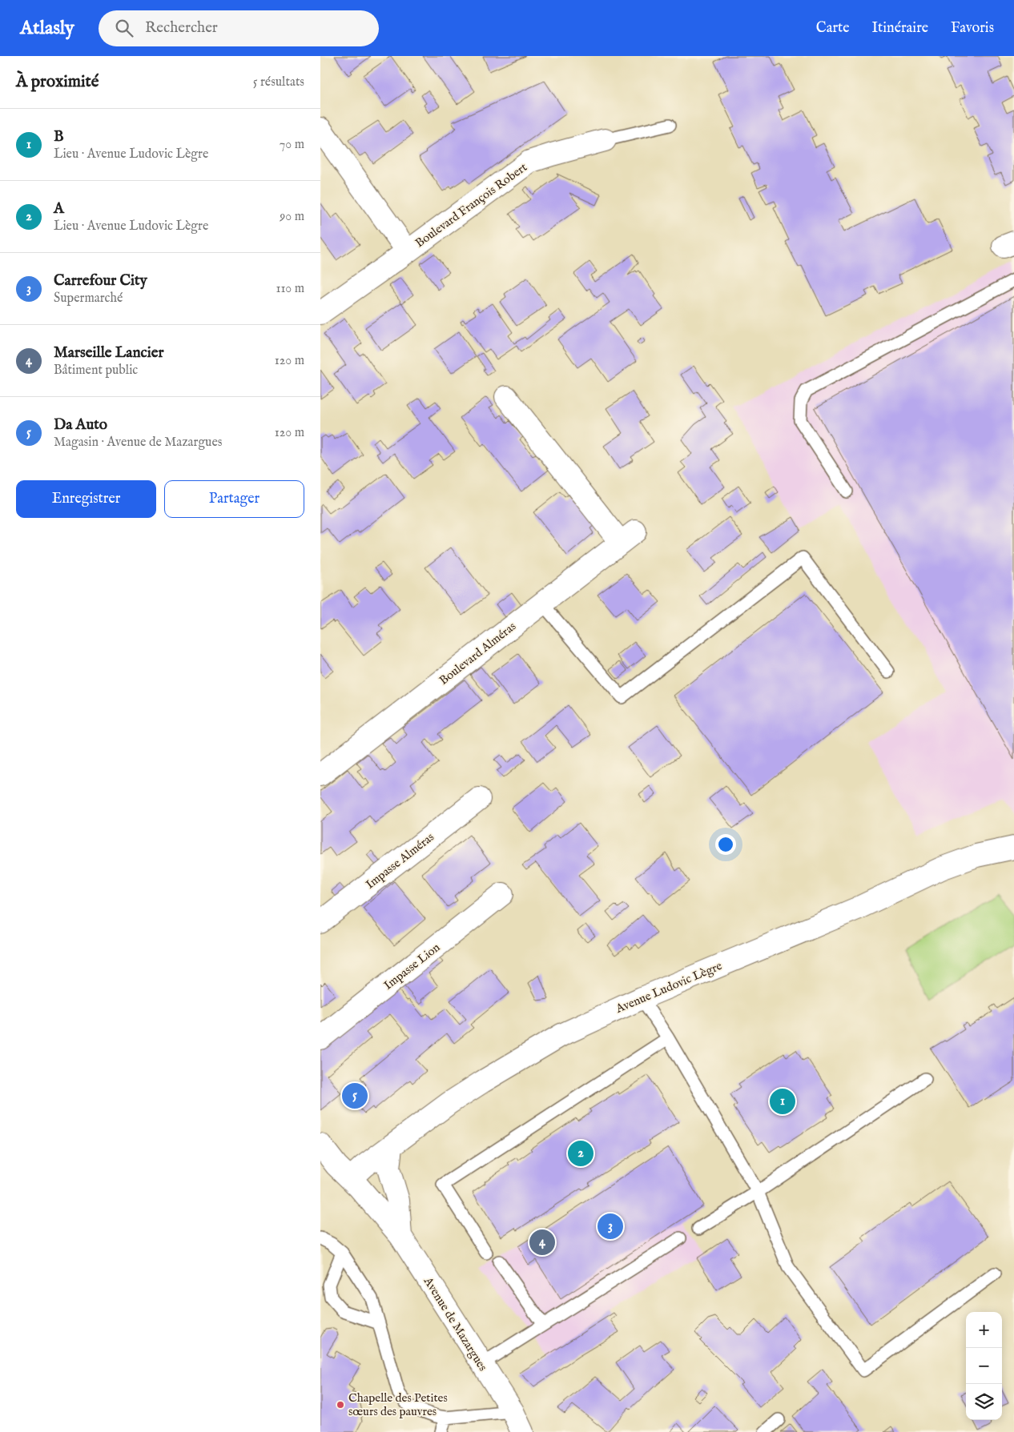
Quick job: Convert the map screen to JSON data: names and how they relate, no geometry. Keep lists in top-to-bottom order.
{
  "streets": {
    "street": [
      "Boulevard François Robert",
      "Boulevard Alméras",
      "Impasse Alméras",
      "Impasse Lion",
      "Avenue Ludovic Lègre",
      "Avenue de Mazargues"
    ]
  },
  "crossings": [
    ["Avenue Ludovic Lègre", "Avenue de Mazargues"]
  ],
  "places": ["Chapelle des Petites sœurs des pauvres"],
  "page": {
    "header": "Atlasly",
    "search": "Rechercher",
    "nav": ["Carte", "Itinéraire", "Favoris"],
    "heading": ["À proximité", "5 résultats"],
    "list": [
      {
        "mark": "1",
        "name": "B",
        "note": "Lieu · Avenue Ludovic Lègre",
        "value": "70 m"
      },
      {
        "mark": "2",
        "name": "A",
        "note": "Lieu · Avenue Ludovic Lègre",
        "value": "90 m"
      },
      {
        "mark": "3",
        "name": "Carrefour City",
        "note": "Supermarché",
        "value": "110 m"
      },
      {
        "mark": "4",
        "name": "Marseille Lancier",
        "note": "Bâtiment public",
        "value": "120 m"
      },
      {
        "mark": "5",
        "name": "Da Auto",
        "note": "Magasin · Avenue de Mazargues",
        "value": "120 m"
      }
    ],
    "buttons": ["Enregistrer", "Partager"],
    "pins": [
      "5",
      "1",
      "2",
      "3",
      "4"
    ],
    "map_buttons": ["+", "−"]
  }
}
